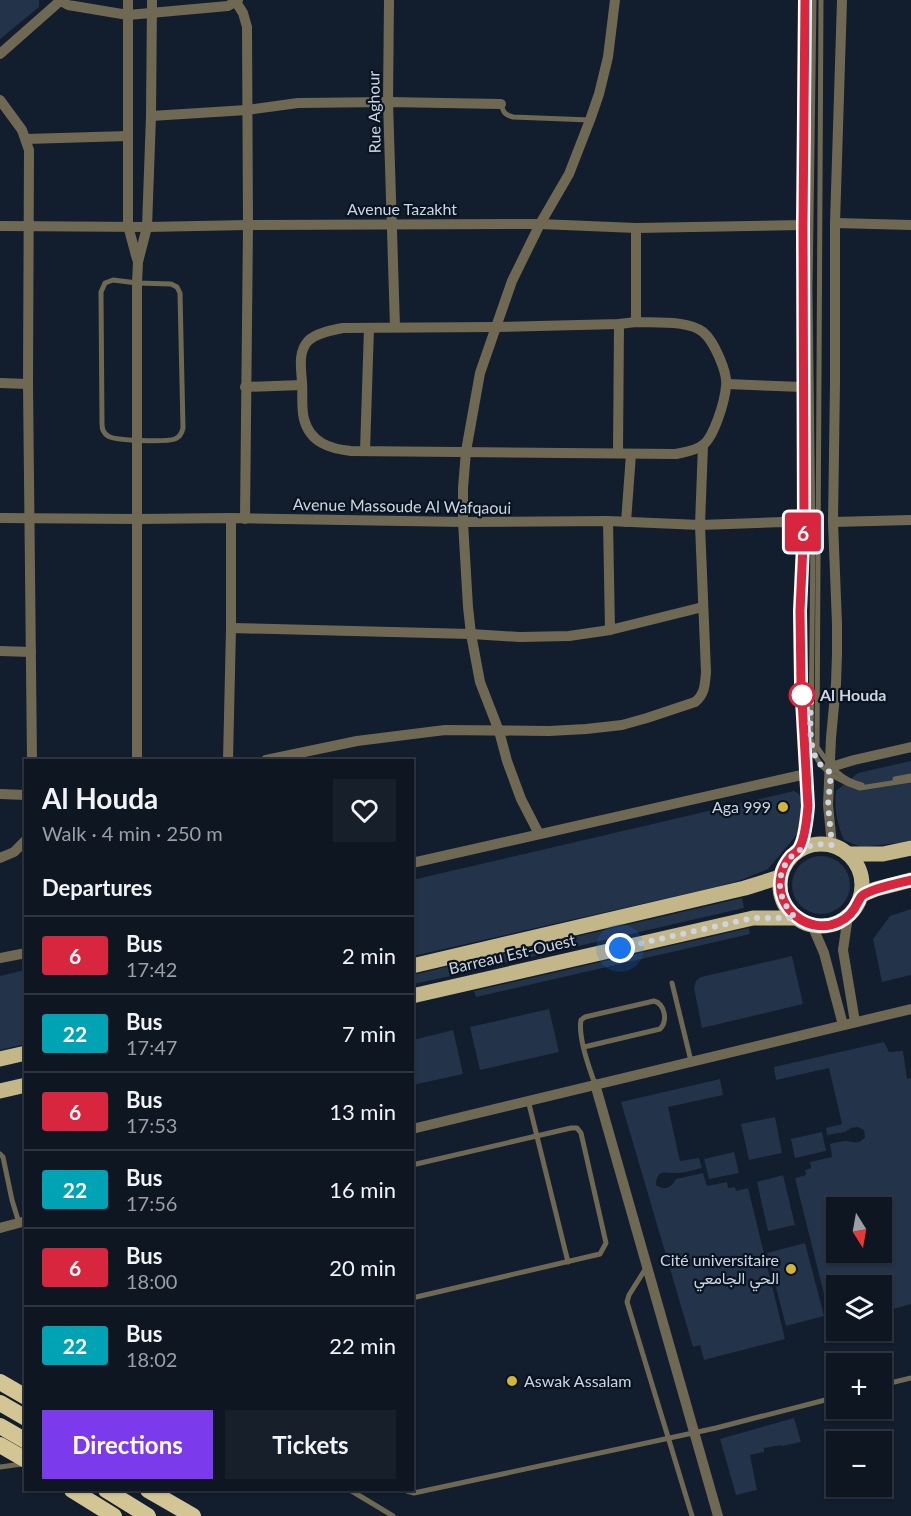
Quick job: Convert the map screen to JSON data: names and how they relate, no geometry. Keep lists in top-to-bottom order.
{
  "streets": {
    "main road": ["Barreau Est-Ouest"],
    "street": ["Rue Aghour", "Avenue Tazakht", "Avenue Massoude Al Wafqaoui"]
  },
  "crossings": [
    ["Rue Aghour", "Avenue Tazakht"]
  ],
  "places": [
    "Al Houda",
    "Aga 999",
    "Cité universitaire الحي الجامعي",
    "Aswak Assalam"
  ],
  "lines": ["bus line 6"],
  "north": "bottom",
  "page": {
    "on_map": "6",
    "heading": [
      ["Al Houda", "Walk · 4 min · 250 m"],
      "Departures"
    ],
    "list": [
      {
        "mark": "6",
        "name": "Bus",
        "note": "17:42",
        "value": "2 min"
      },
      {
        "mark": "22",
        "name": "Bus",
        "note": "17:47",
        "value": "7 min"
      },
      {
        "mark": "6",
        "name": "Bus",
        "note": "17:53",
        "value": "13 min"
      },
      {
        "mark": "22",
        "name": "Bus",
        "note": "17:56",
        "value": "16 min"
      },
      {
        "mark": "6",
        "name": "Bus",
        "note": "18:00",
        "value": "20 min"
      },
      {
        "mark": "22",
        "name": "Bus",
        "note": "18:02",
        "value": "22 min"
      }
    ],
    "map_buttons": ["+", "−"],
    "buttons": ["Directions", "Tickets"]
  }
}
